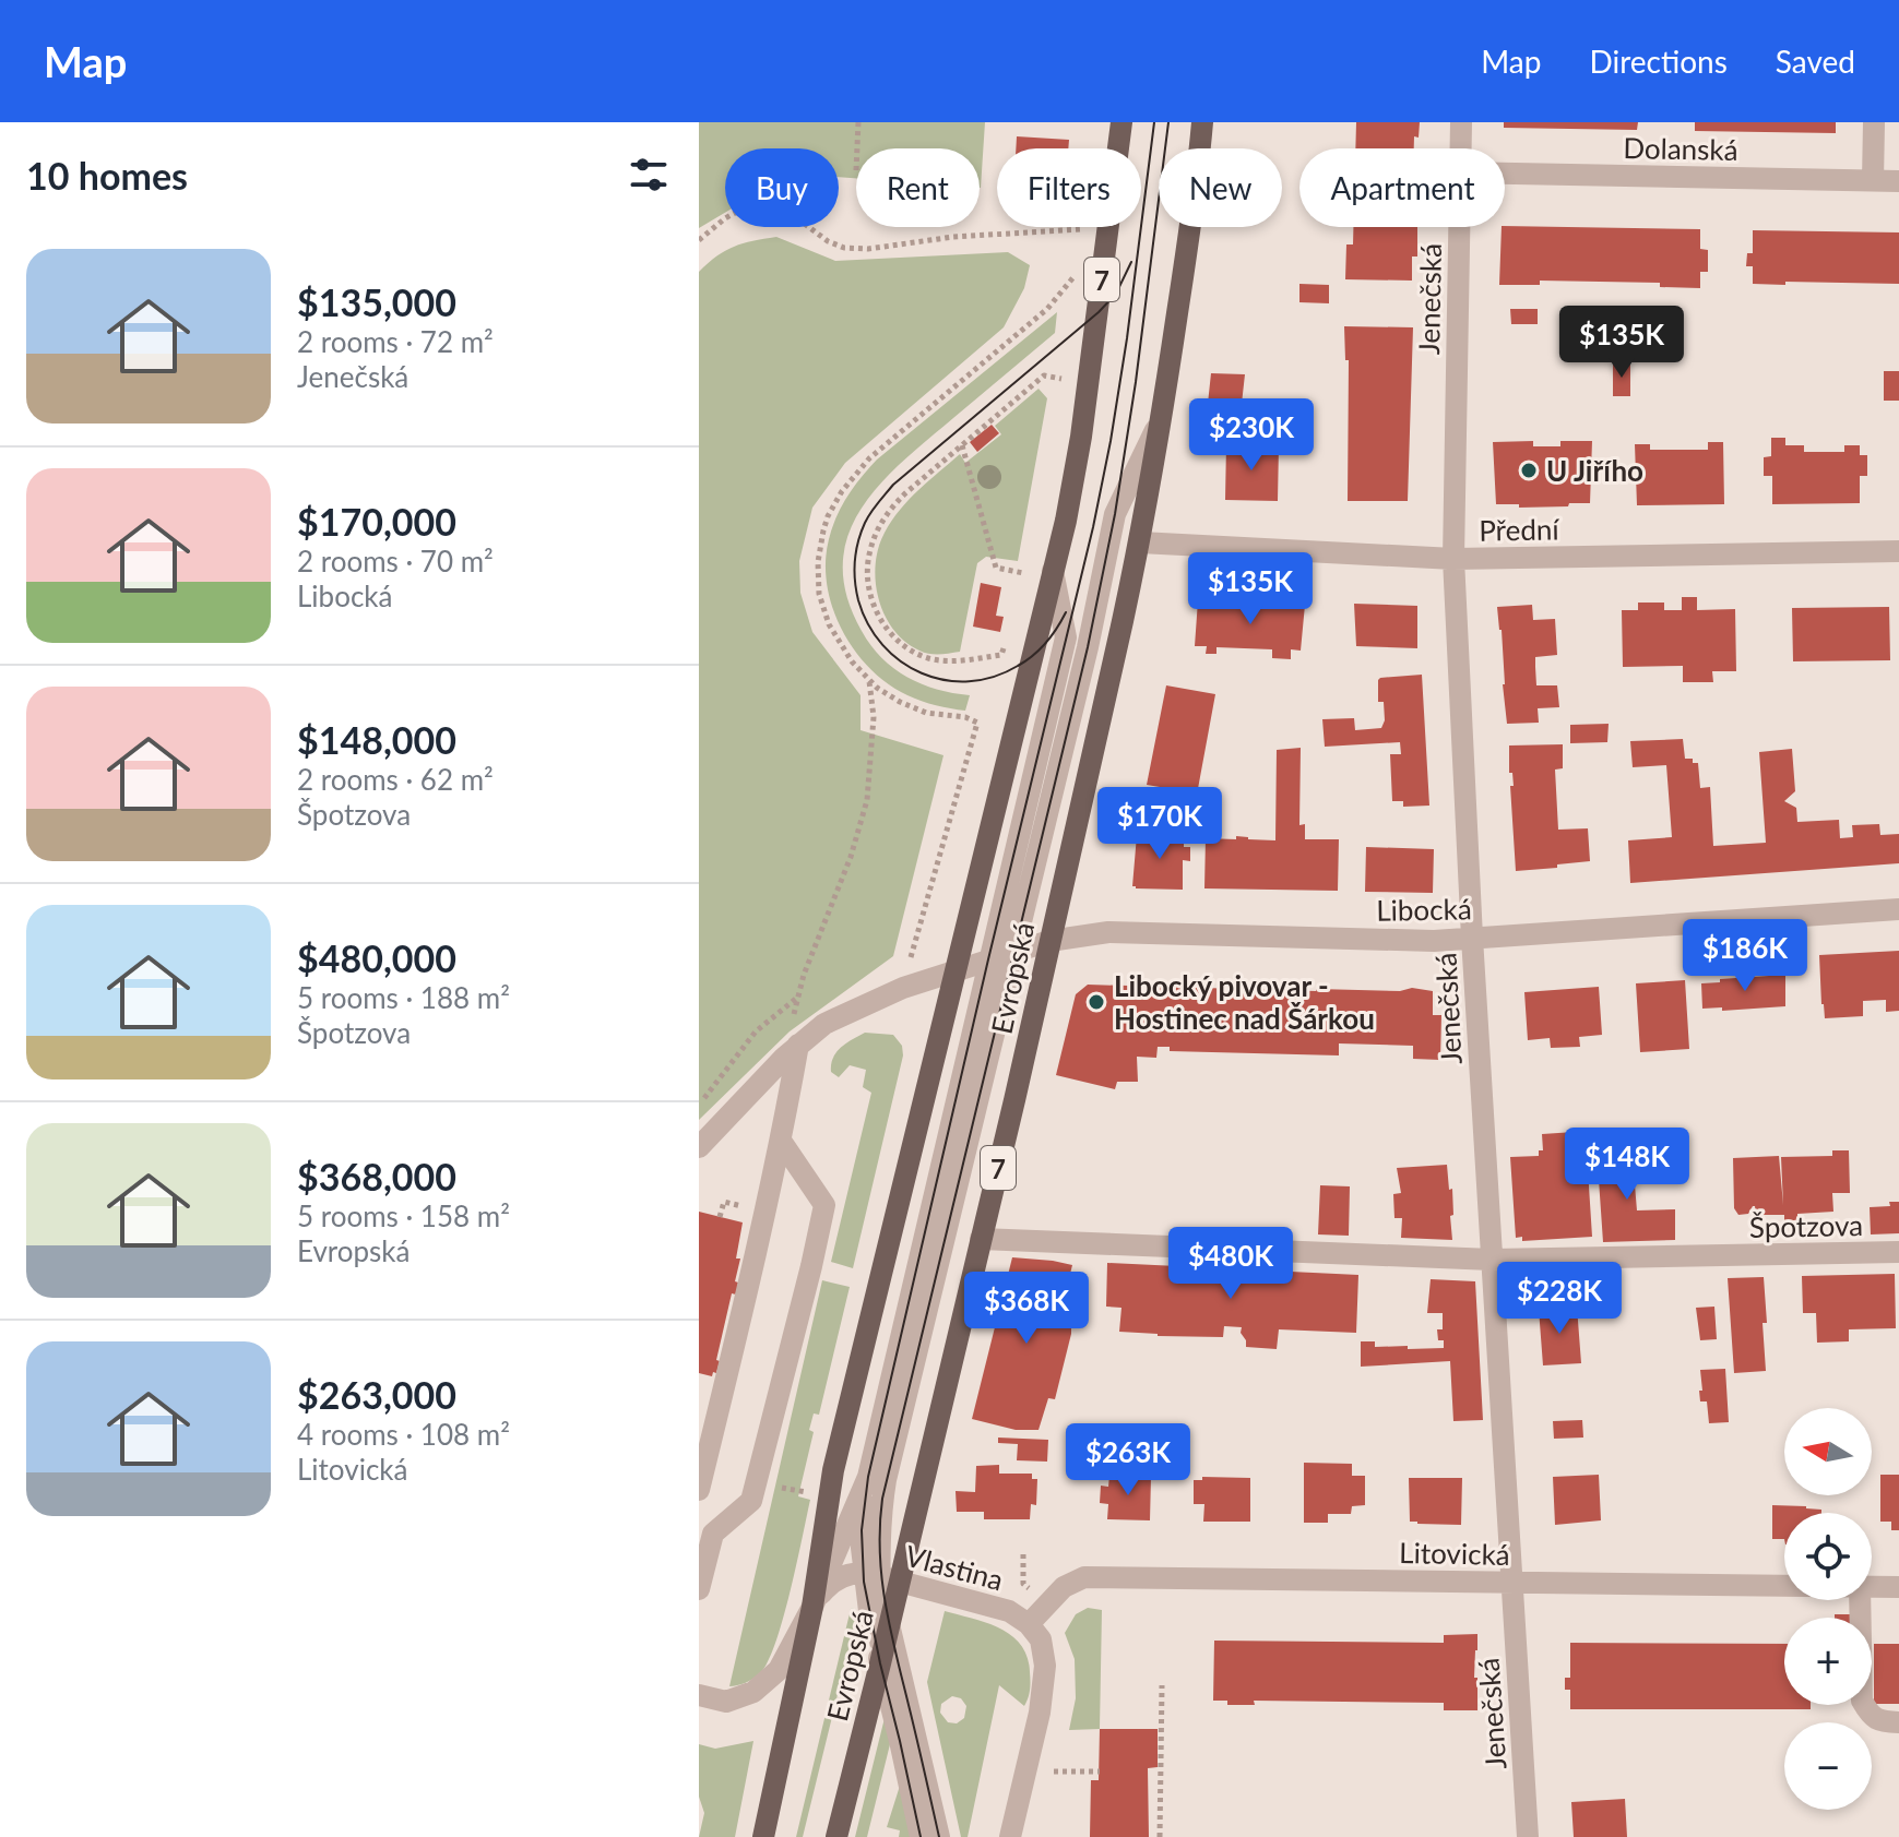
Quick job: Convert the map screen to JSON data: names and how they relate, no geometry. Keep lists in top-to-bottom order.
{
  "streets": {
    "main road": ["7", "Evropská"],
    "street": [
      "Dolanská",
      "Jenečská",
      "Přední",
      "Libocká",
      "Špotzova",
      "Litovická",
      "Vlastina"
    ]
  },
  "crossings": [
    ["Jenečská", "Přední"],
    ["Jenečská", "Libocká"],
    ["Jenečská", "Špotzova"],
    ["Jenečská", "Litovická"],
    ["Přední", "Evropská"],
    ["Libocká", "Evropská"],
    ["Evropská", "Špotzova"],
    ["Evropská", "Vlastina"],
    ["Litovická", "Vlastina"]
  ],
  "places": ["U Jiřího", "Libocký pivovar - Hostinec nad Šárkou"],
  "north": "left",
  "page": {
    "header": "Map",
    "nav": ["Map", "Directions", "Saved"],
    "heading": "10 homes",
    "chip": [
      "Buy",
      "Rent",
      "Filters",
      "New",
      "Apartment"
    ],
    "list": [
      {
        "name": "$135,000",
        "note": "2 rooms · 72 m² · Jenečská"
      },
      {
        "name": "$170,000",
        "note": "2 rooms · 70 m² · Libocká"
      },
      {
        "name": "$148,000",
        "note": "2 rooms · 62 m² · Špotzova"
      },
      {
        "name": "$480,000",
        "note": "5 rooms · 188 m² · Špotzova"
      },
      {
        "name": "$368,000",
        "note": "5 rooms · 158 m² · Evropská"
      },
      {
        "name": "$263,000",
        "note": "4 rooms · 108 m² · Litovická"
      }
    ],
    "price": [
      "$135K",
      "$230K",
      "$135K",
      "$170K",
      "$186K",
      "$148K",
      "$480K",
      "$228K",
      "$368K",
      "$263K"
    ],
    "map_buttons": ["+", "−"]
  }
}
